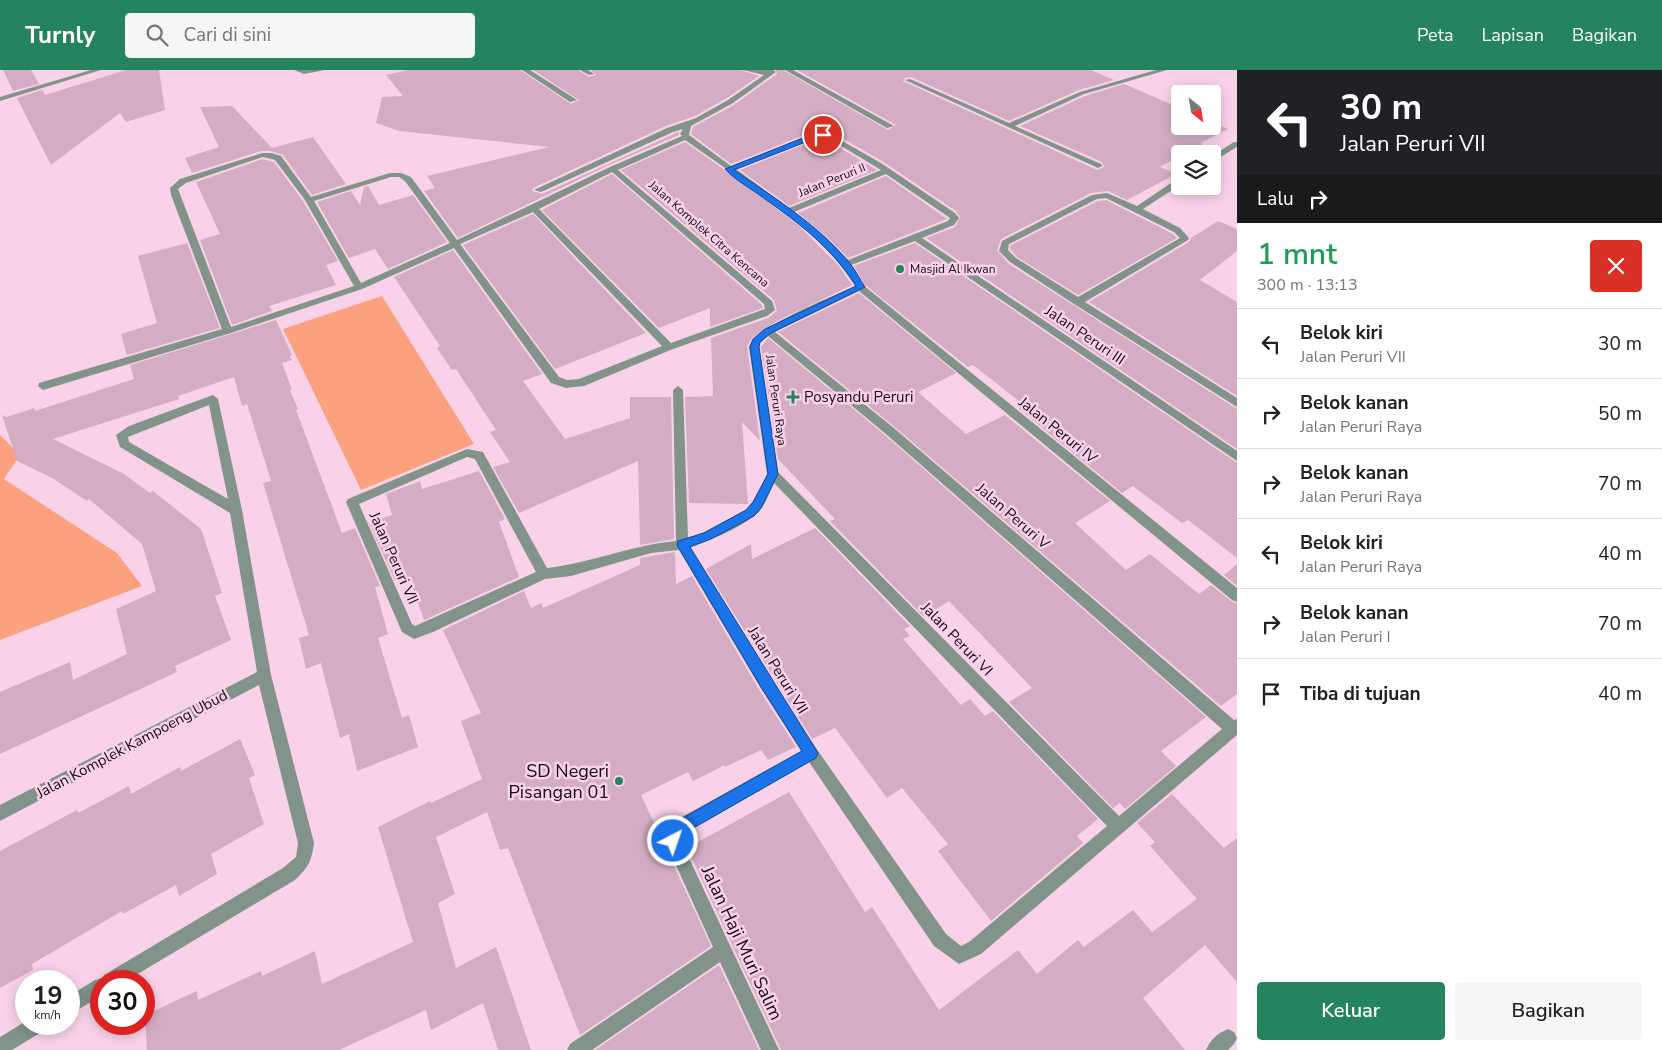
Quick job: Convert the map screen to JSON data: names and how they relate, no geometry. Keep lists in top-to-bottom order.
{
  "streets": {
    "street": [
      "Jalan Peruri II",
      "Jalan Komplek Citra Kencana",
      "Jalan Peruri III",
      "Jalan Peruri Raya",
      "Jalan Peruri IV",
      "Jalan Peruri V",
      "Jalan Peruri VII",
      "Jalan Peruri VI",
      "Jalan Komplek Kampoeng Ubud",
      "Jalan Haji Muri Salim"
    ]
  },
  "crossings": [
    ["Jalan Peruri Raya", "Jalan Peruri IV"],
    ["Jalan Peruri Raya", "Jalan Peruri V"],
    ["Jalan Peruri Raya", "Jalan Peruri VI"],
    ["Jalan Peruri VII", "Jalan Peruri VI"],
    ["Jalan Peruri VII", "Jalan Haji Muri Salim"]
  ],
  "places": {
    "other": ["Masjid Al Ikwan", "SD Negeri Pisangan 01"],
    "health": ["Posyandu Peruri"]
  },
  "north": "bottom right",
  "page": {
    "header": "Turnly",
    "search": "Cari di sini",
    "nav": ["Peta", "Lapisan", "Bagikan"],
    "turn": ["30 m", "Jalan Peruri VII"],
    "then": "Lalu",
    "heading": ["1 mnt", "300 m · 13:13"],
    "list": [
      {
        "name": "Belok kiri",
        "note": "Jalan Peruri VII",
        "value": "30 m"
      },
      {
        "name": "Belok kanan",
        "note": "Jalan Peruri Raya",
        "value": "50 m"
      },
      {
        "name": "Belok kanan",
        "note": "Jalan Peruri Raya",
        "value": "70 m"
      },
      {
        "name": "Belok kiri",
        "note": "Jalan Peruri Raya",
        "value": "40 m"
      },
      {
        "name": "Belok kanan",
        "note": "Jalan Peruri I",
        "value": "70 m"
      },
      {
        "name": "Tiba di tujuan",
        "value": "40 m"
      }
    ],
    "speed": "19 km/h",
    "limit": "30",
    "buttons": ["Keluar", "Bagikan"]
  }
}
